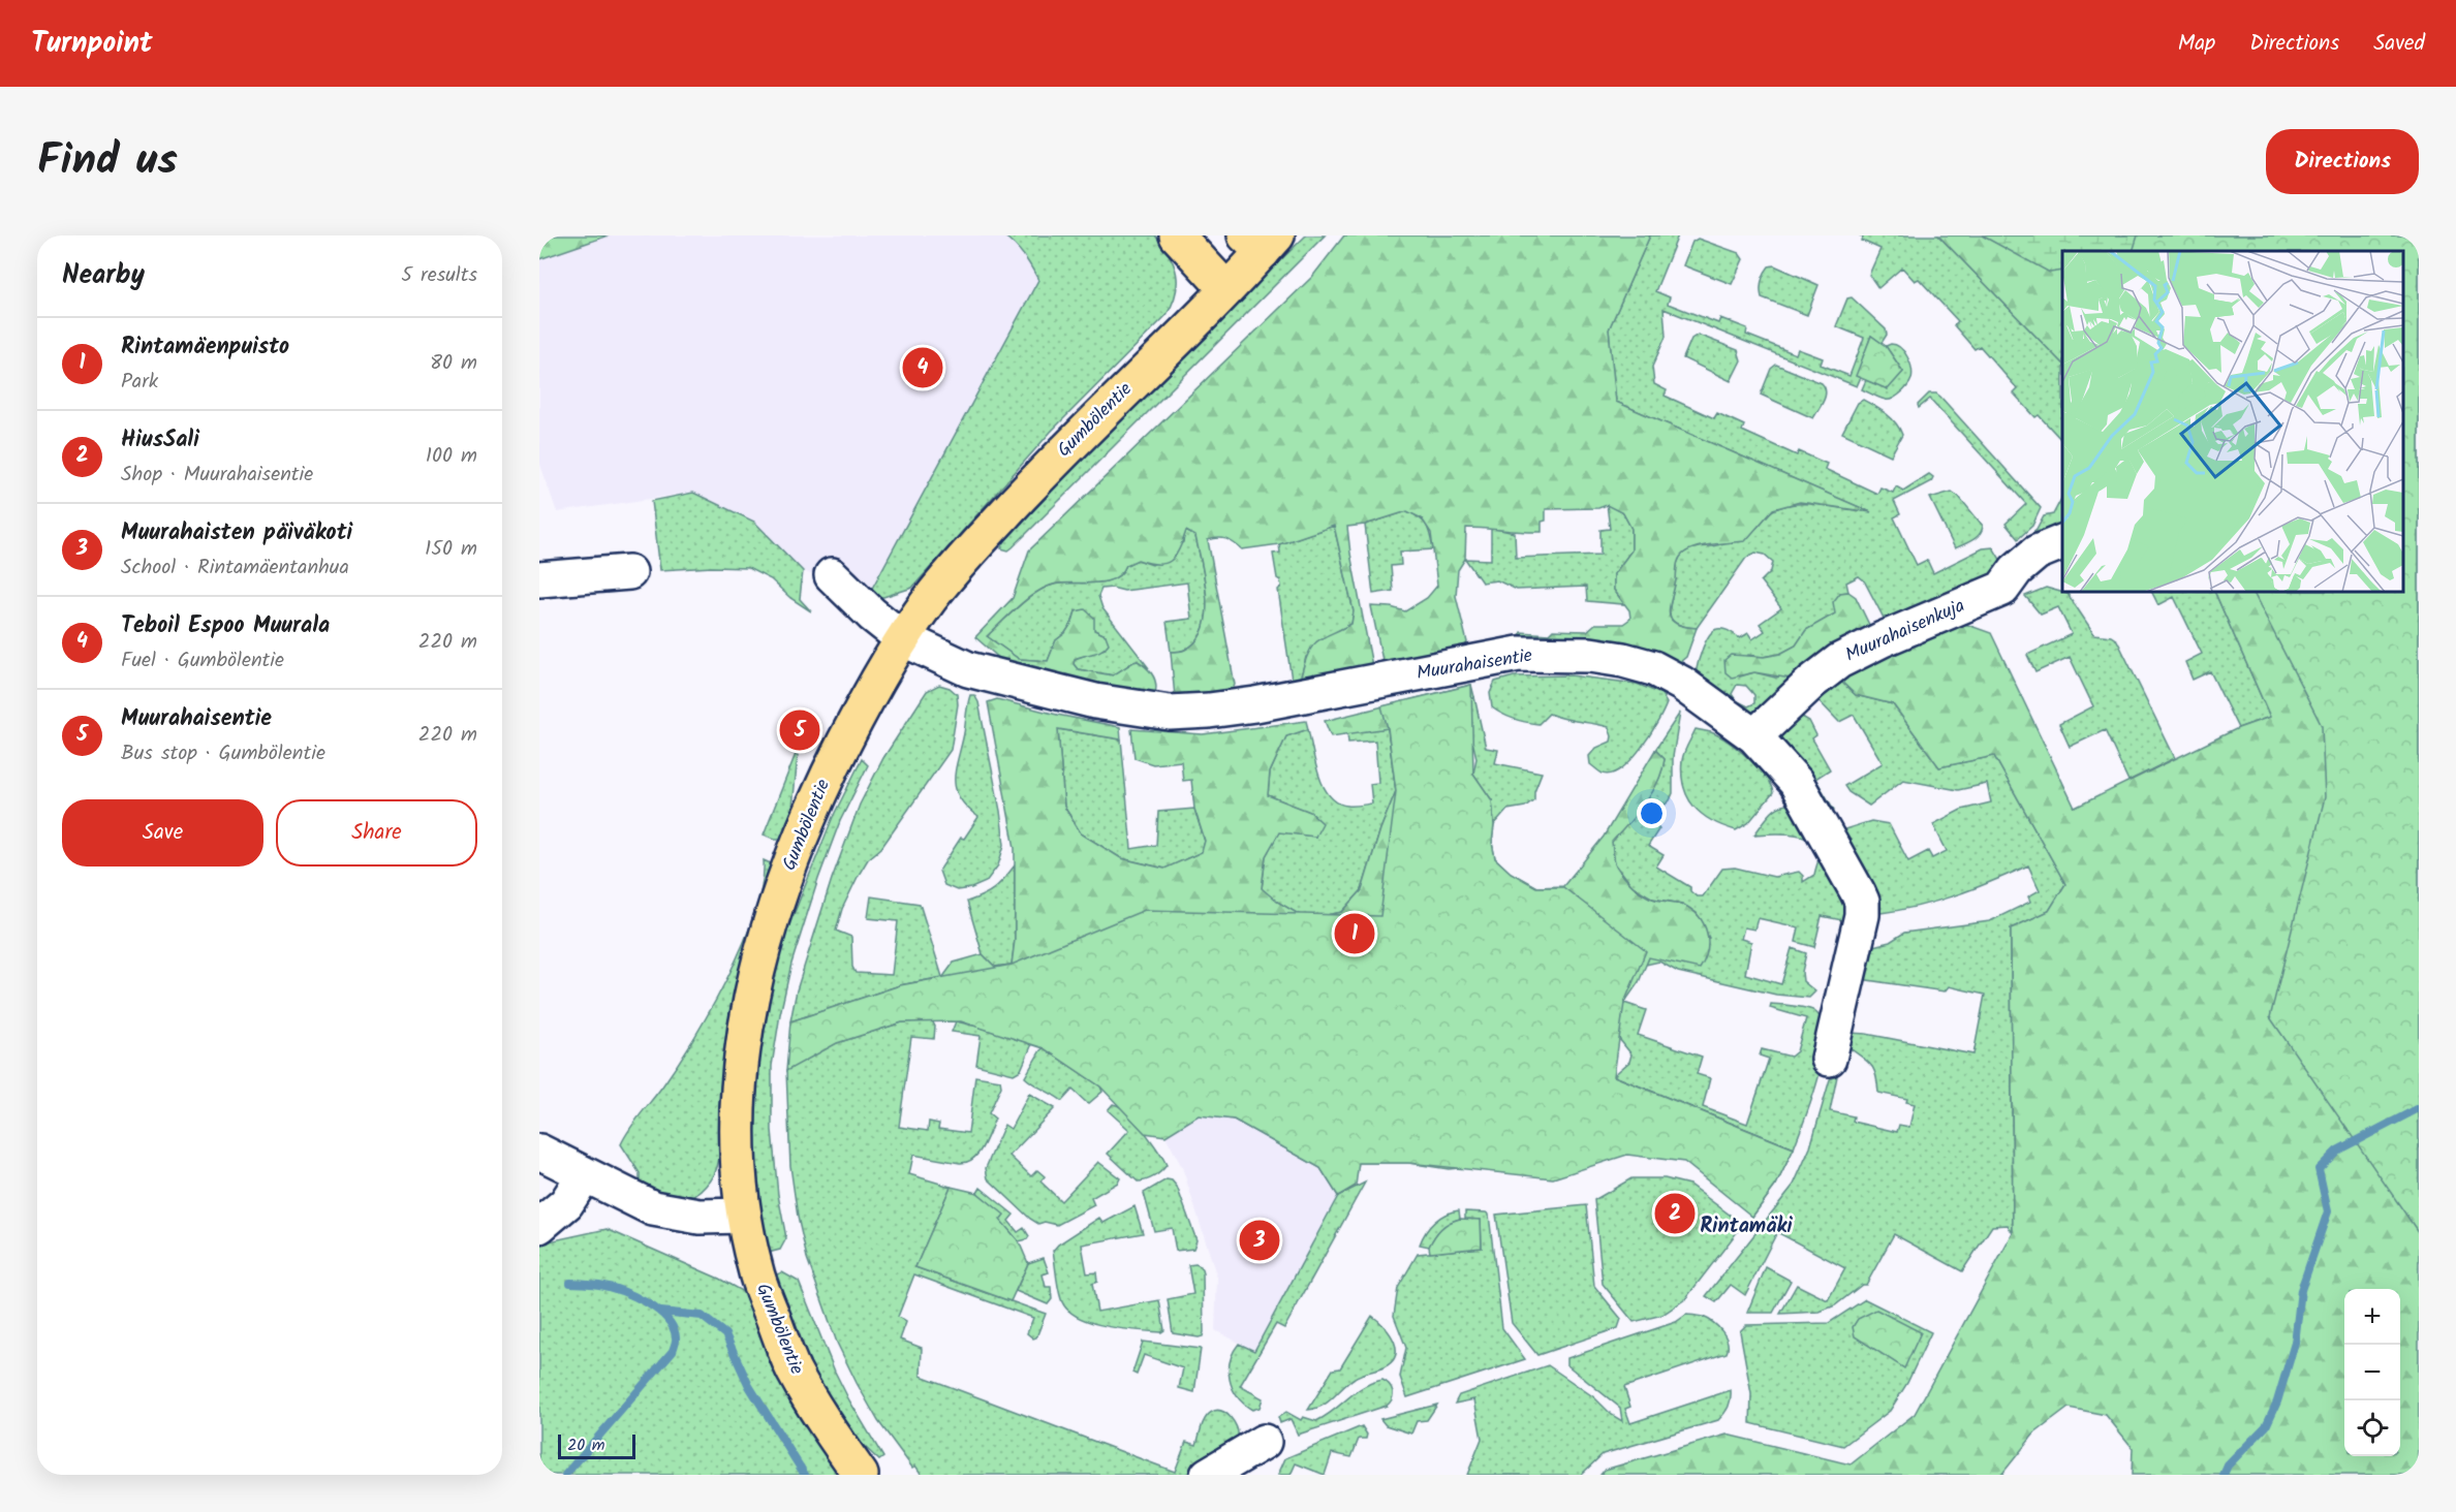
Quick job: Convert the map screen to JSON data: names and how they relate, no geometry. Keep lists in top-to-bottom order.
{
  "streets": {
    "main road": ["Gumbölentie"],
    "street": ["Muurahaisenkuja", "Muurahaisentie"]
  },
  "crossings": [
    ["Gumbölentie", "Muurahaisentie"],
    ["Muurahaisenkuja", "Muurahaisentie"]
  ],
  "districts": ["Rintamäki"],
  "scale_bar": "20 m",
  "page": {
    "header": "Turnpoint",
    "nav": ["Map", "Directions", "Saved"],
    "title": "Find us",
    "buttons": [
      "Directions",
      ["Save", "Share"]
    ],
    "heading": ["Nearby", "5 results"],
    "list": [
      {
        "mark": "1",
        "name": "Rintamäenpuisto",
        "note": "Park",
        "value": "80 m"
      },
      {
        "mark": "2",
        "name": "HiusSali",
        "note": "Shop · Muurahaisentie",
        "value": "100 m"
      },
      {
        "mark": "3",
        "name": "Muurahaisten päiväkoti",
        "note": "School · Rintamäentanhua",
        "value": "150 m"
      },
      {
        "mark": "4",
        "name": "Teboil Espoo Muurala",
        "note": "Fuel · Gumbölentie",
        "value": "220 m"
      },
      {
        "mark": "5",
        "name": "Muurahaisentie",
        "note": "Bus stop · Gumbölentie",
        "value": "220 m"
      }
    ],
    "pins": [
      "4",
      "5",
      "1",
      "2",
      "3"
    ],
    "map_buttons": ["+", "−"],
    "scale": "20 m"
  }
}
